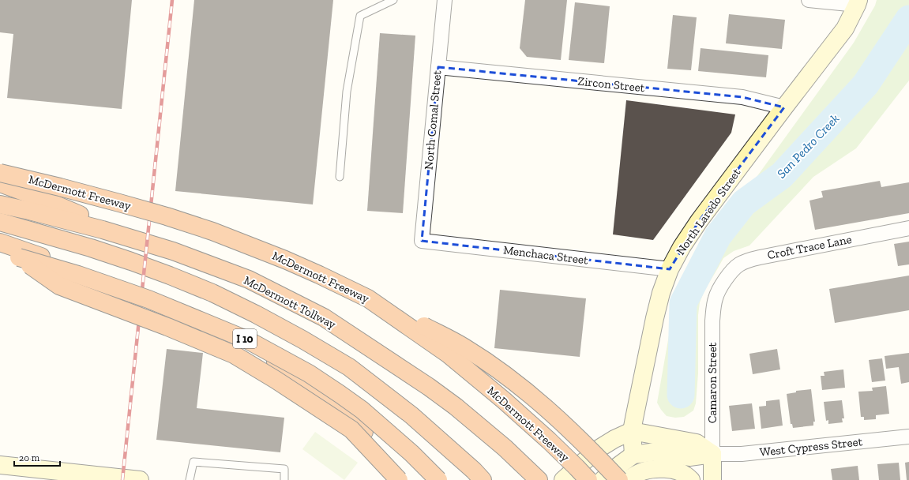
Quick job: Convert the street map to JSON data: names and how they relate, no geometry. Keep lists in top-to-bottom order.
{
  "streets": {
    "highway": ["McDermott Freeway", "McDermott Tollway", "I 10"],
    "main road": ["North Laredo Street", "Camaron Street", "West Cypress Street"],
    "street": [
      "Zircon Street",
      "North Comal Street",
      "Croft Trace Lane",
      "Menchaca Street"
    ]
  },
  "crossings": [
    ["Zircon Street", "North Comal Street"],
    ["Zircon Street", "North Laredo Street"],
    ["North Comal Street", "Menchaca Street"],
    ["North Laredo Street", "Menchaca Street"],
    ["North Laredo Street", "West Cypress Street"],
    ["Croft Trace Lane", "Camaron Street"],
    ["Camaron Street", "West Cypress Street"]
  ],
  "water": ["San Pedro Creek"],
  "scale_bar": "20 m"
}
